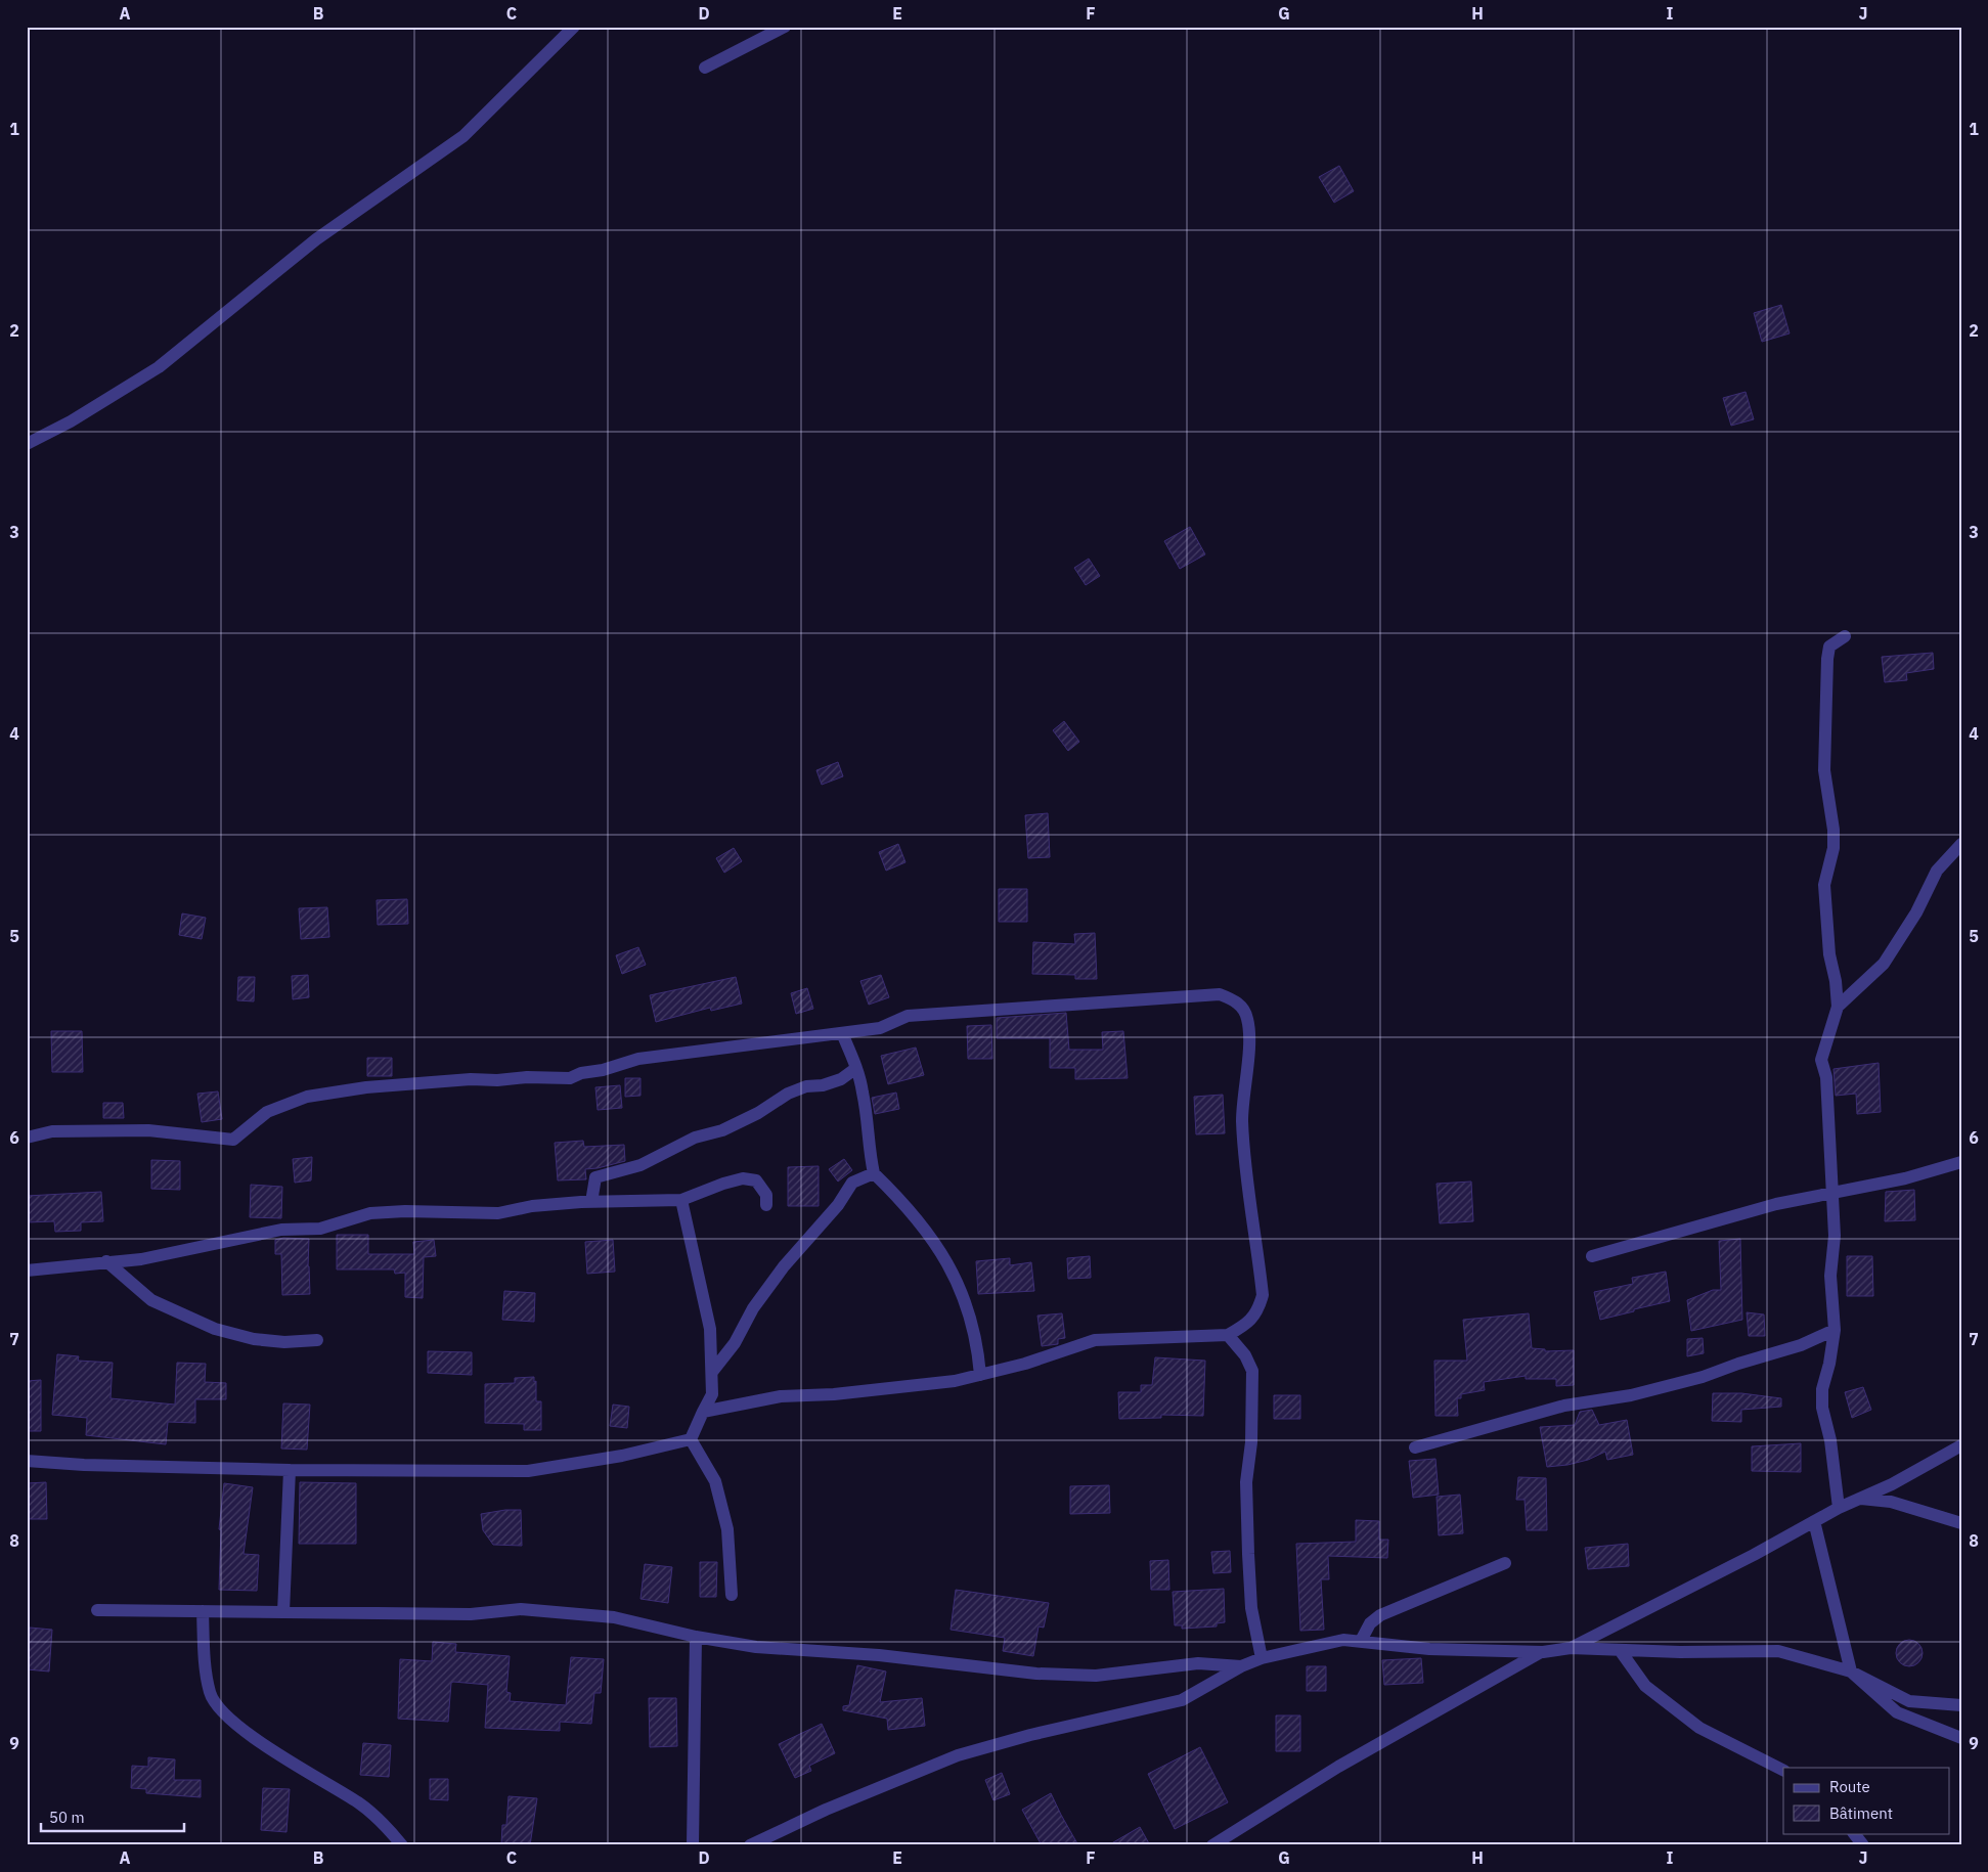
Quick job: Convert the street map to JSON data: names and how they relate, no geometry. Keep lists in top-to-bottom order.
{
  "legend": ["Route", "Bâtiment"],
  "scale_bar": "50 m",
  "grid": {
    "columns": [
      "A",
      "B",
      "C",
      "D",
      "E",
      "F",
      "G",
      "H",
      "I",
      "J"
    ],
    "rows": [
      "1",
      "2",
      "3",
      "4",
      "5",
      "6",
      "7",
      "8",
      "9"
    ]
  }
}
